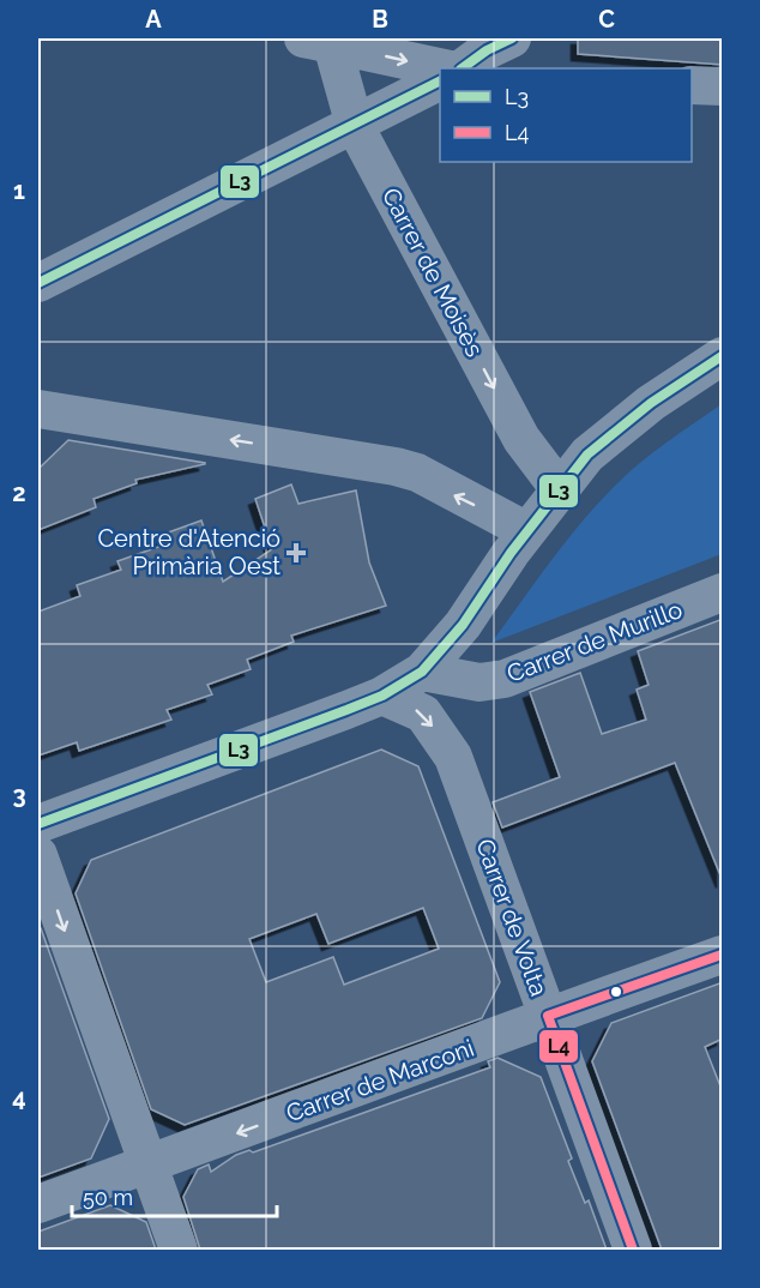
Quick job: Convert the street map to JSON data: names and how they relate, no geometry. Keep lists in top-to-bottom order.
{
  "streets": {
    "street": [
      "Carrer de Moisès",
      "Carrer de Murillo",
      "Carrer de Volta",
      "Carrer de Marconi"
    ]
  },
  "crossings": [
    ["Carrer de Volta", "Carrer de Marconi"]
  ],
  "one_way": ["Carrer de Moisès", "Carrer de Volta", "Carrer de Marconi"],
  "places": {
    "health": ["Centre d'Atenció Primària Oest"]
  },
  "lines": ["transit line L3", "transit line L4"],
  "legend": ["L3", "L4"],
  "scale_bar": "50 m",
  "grid": {
    "columns": ["A", "B", "C"],
    "rows": [
      "1",
      "2",
      "3",
      "4"
    ]
  }
}
